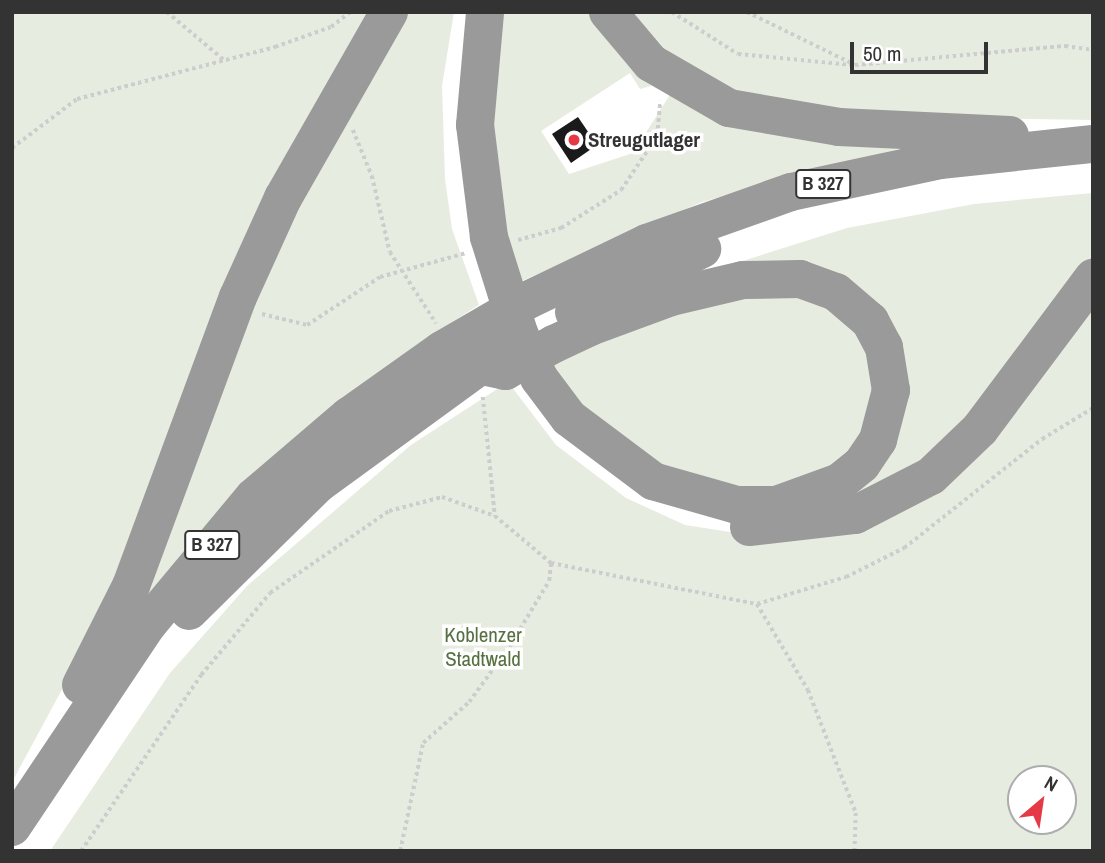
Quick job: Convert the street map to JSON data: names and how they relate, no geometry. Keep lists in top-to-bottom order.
{
  "streets": {
    "highway": ["B 327"]
  },
  "parks": ["Koblenzer Stadtwald"],
  "places": ["Streugutlager"],
  "scale_bar": "50 m",
  "north": "top right"
}
